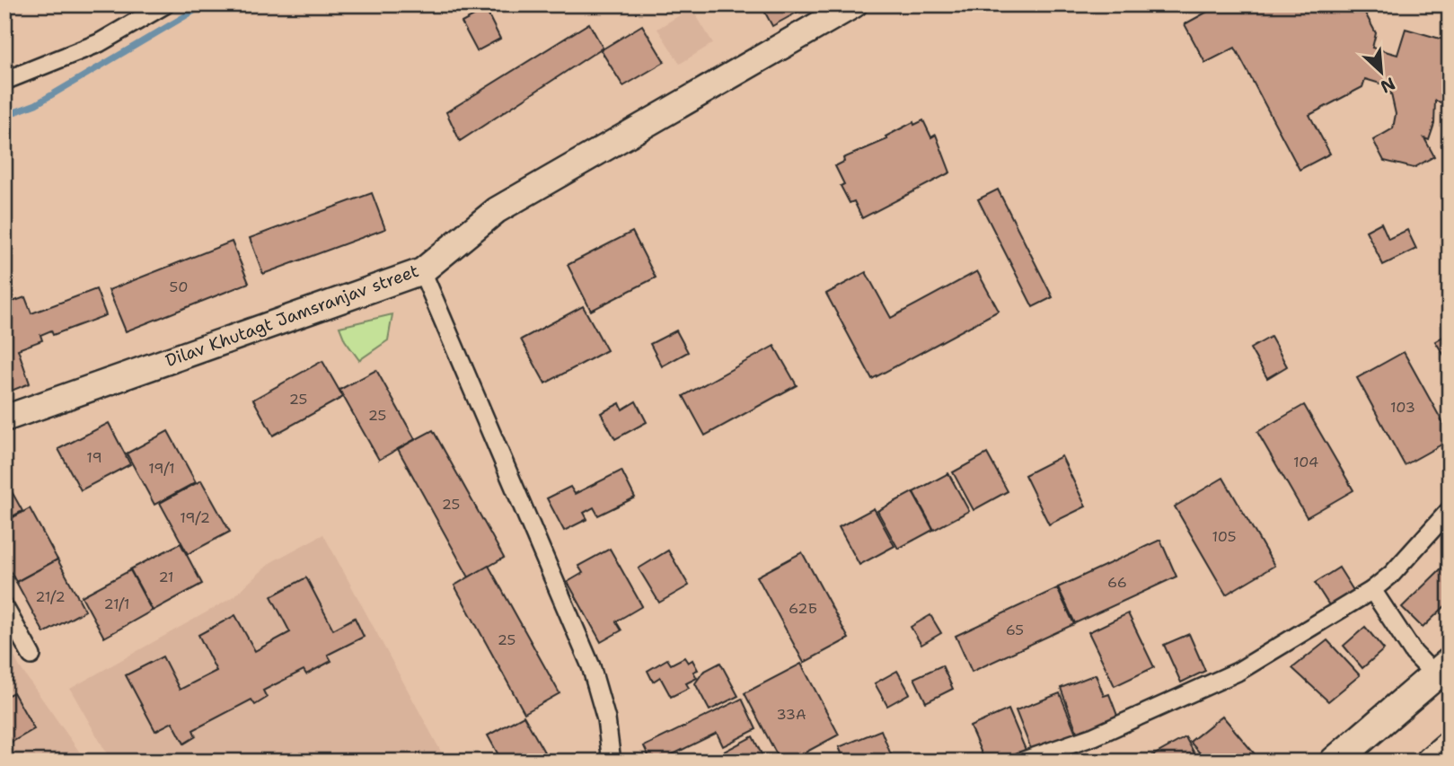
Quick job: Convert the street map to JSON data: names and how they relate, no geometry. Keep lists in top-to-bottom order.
{
  "streets": {
    "main road": ["Dilav Khutagt Jamsranjav street"]
  },
  "house_numbers": [
    "50",
    "25",
    "103",
    "25",
    "19",
    "104",
    "19/1",
    "25",
    "19/2",
    "105",
    "21",
    "66",
    "21/2",
    "21/1",
    "62Б",
    "65",
    "25",
    "33А"
  ],
  "north": "bottom right"
}
